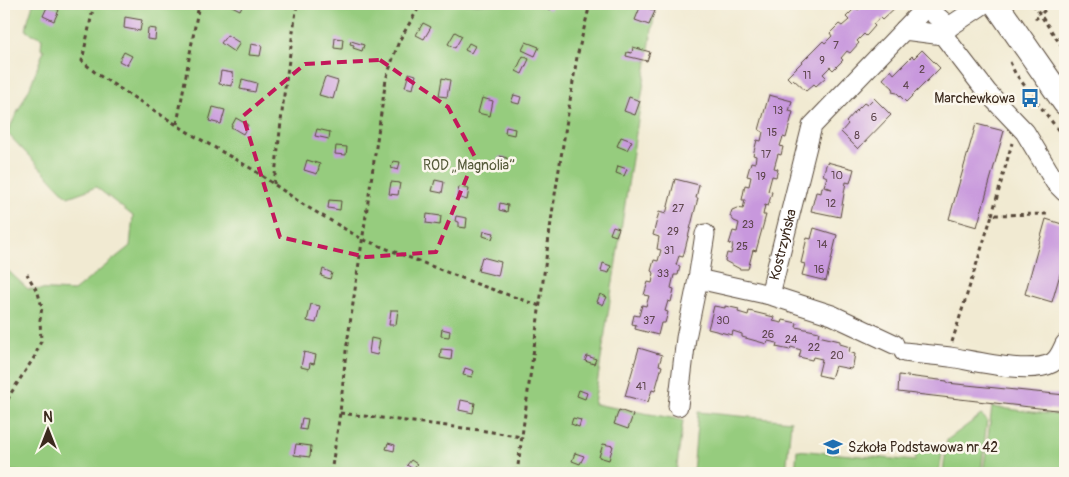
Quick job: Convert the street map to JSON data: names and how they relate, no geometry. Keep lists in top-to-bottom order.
{
  "streets": {
    "street": ["Kostrzyńska"]
  },
  "parks": ["ROD „Magnolia”"],
  "places": {
    "bus stop": ["Marchewkowa"],
    "school or university": ["Szkoła Podstawowa nr 42"]
  },
  "house_numbers": [
    "7",
    "9",
    "2",
    "11",
    "4",
    "13",
    "6",
    "15",
    "8",
    "17",
    "10",
    "19",
    "12",
    "27",
    "23",
    "29",
    "14",
    "25",
    "31",
    "16",
    "33",
    "37",
    "30",
    "26",
    "24",
    "22",
    "20",
    "41"
  ],
  "north": "top"
}
